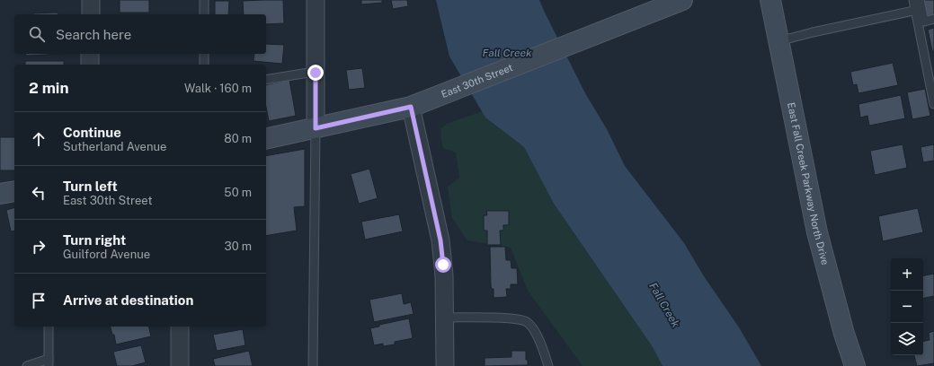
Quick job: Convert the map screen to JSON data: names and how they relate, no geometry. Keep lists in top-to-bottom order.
{
  "streets": {
    "main road": ["East 30th Street", "East Fall Creek Parkway North Drive"]
  },
  "water": ["Fall Creek"],
  "page": {
    "search": "Search here",
    "heading": ["2 min", "Walk · 160 m"],
    "list": [
      ["Continue", "Sutherland Avenue", "80 m"],
      ["Turn left", "East 30th Street", "50 m"],
      ["Turn right", "Guilford Avenue", "30 m"],
      "Arrive at destination"
    ],
    "map_buttons": ["+", "−"]
  }
}
